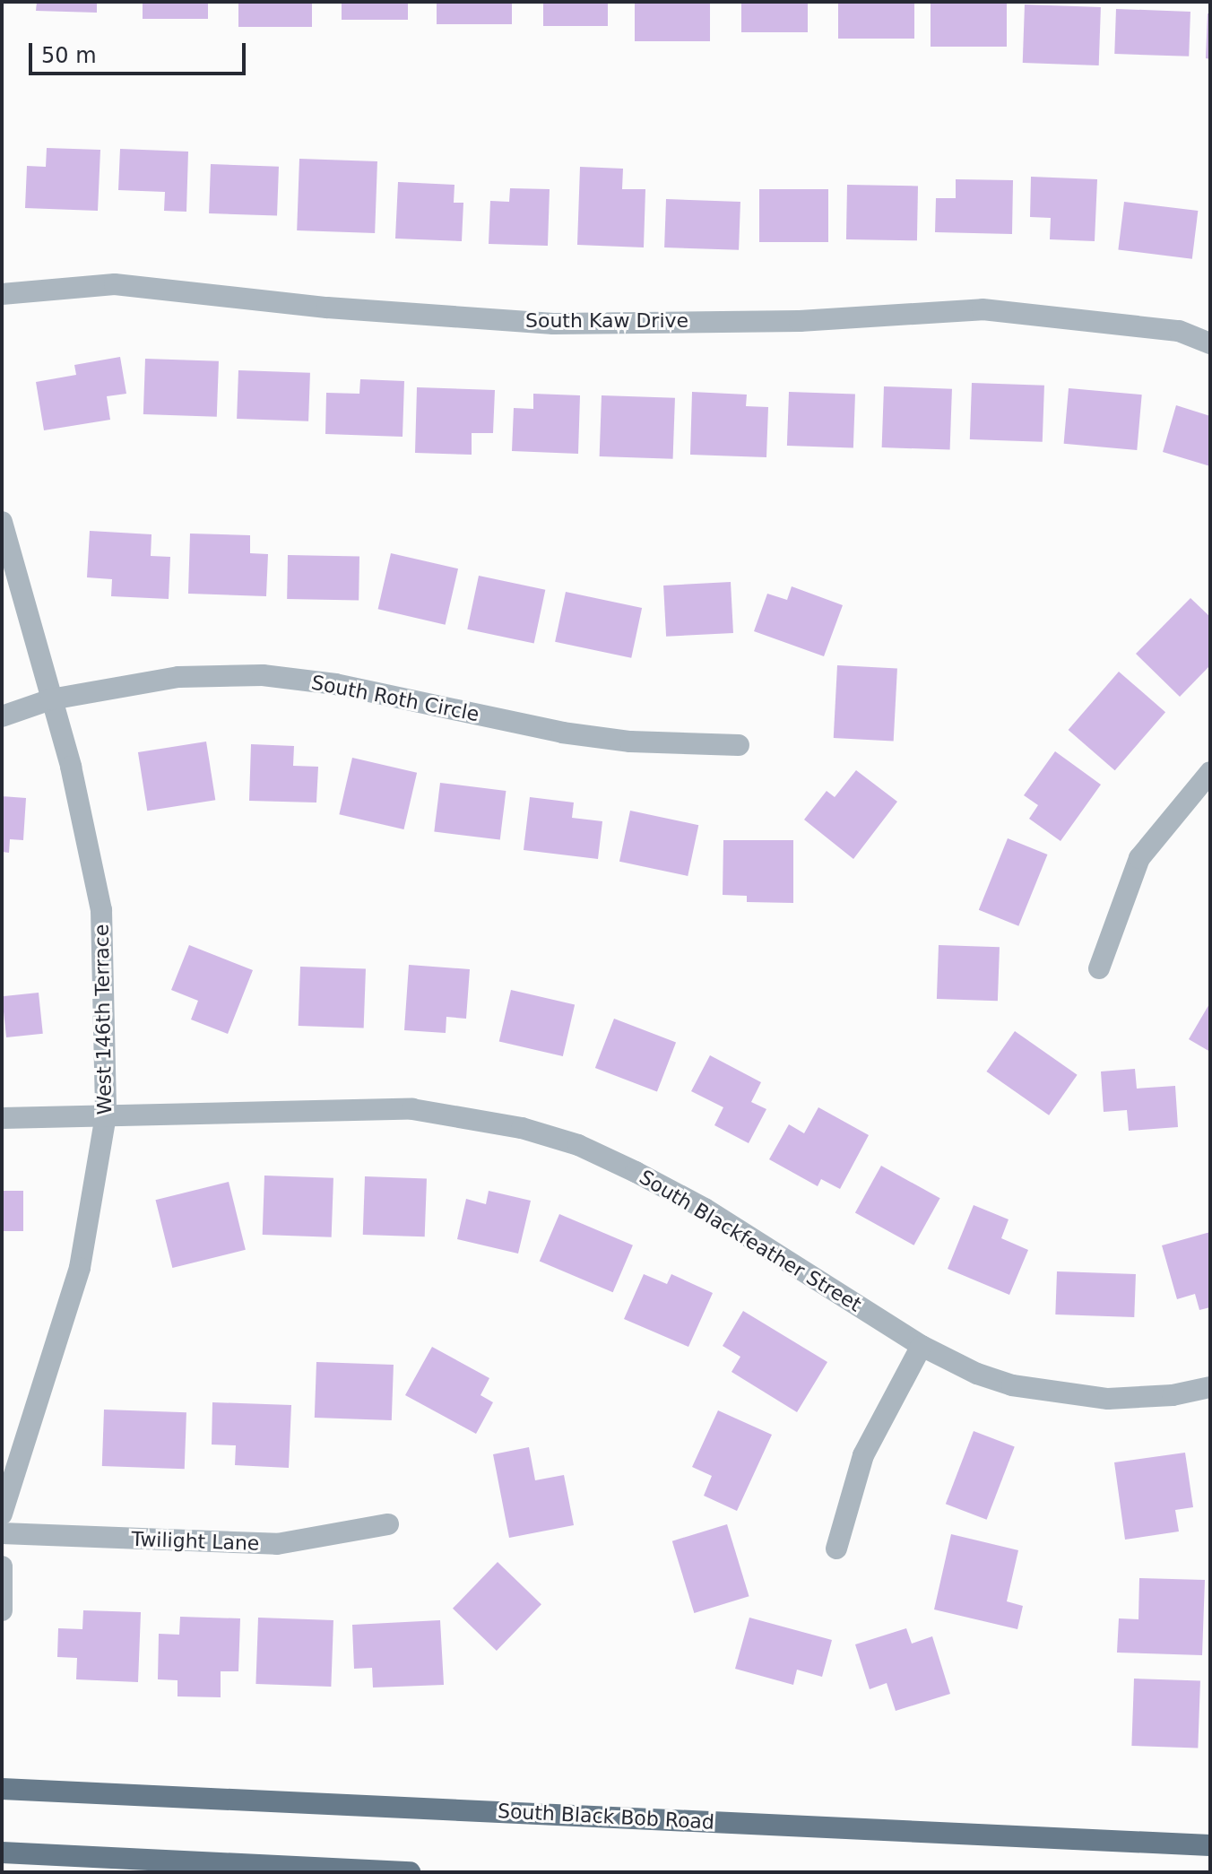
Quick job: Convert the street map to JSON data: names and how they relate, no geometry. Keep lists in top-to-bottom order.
{
  "streets": {
    "main road": ["South Black Bob Road"],
    "street": [
      "South Kaw Drive",
      "South Roth Circle",
      "West 146th Terrace",
      "South Blackfeather Street",
      "Twilight Lane"
    ]
  },
  "crossings": [
    ["South Roth Circle", "West 146th Terrace"],
    ["West 146th Terrace", "South Blackfeather Street"]
  ],
  "scale_bar": "50 m"
}
